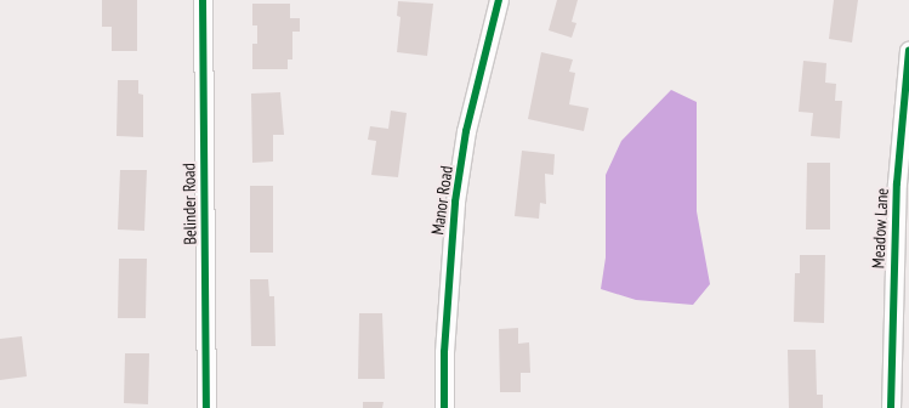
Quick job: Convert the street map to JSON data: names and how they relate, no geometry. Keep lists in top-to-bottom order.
{
  "streets": {
    "street": ["Manor Road", "Belinder Road", "Meadow Lane"]
  }
}
